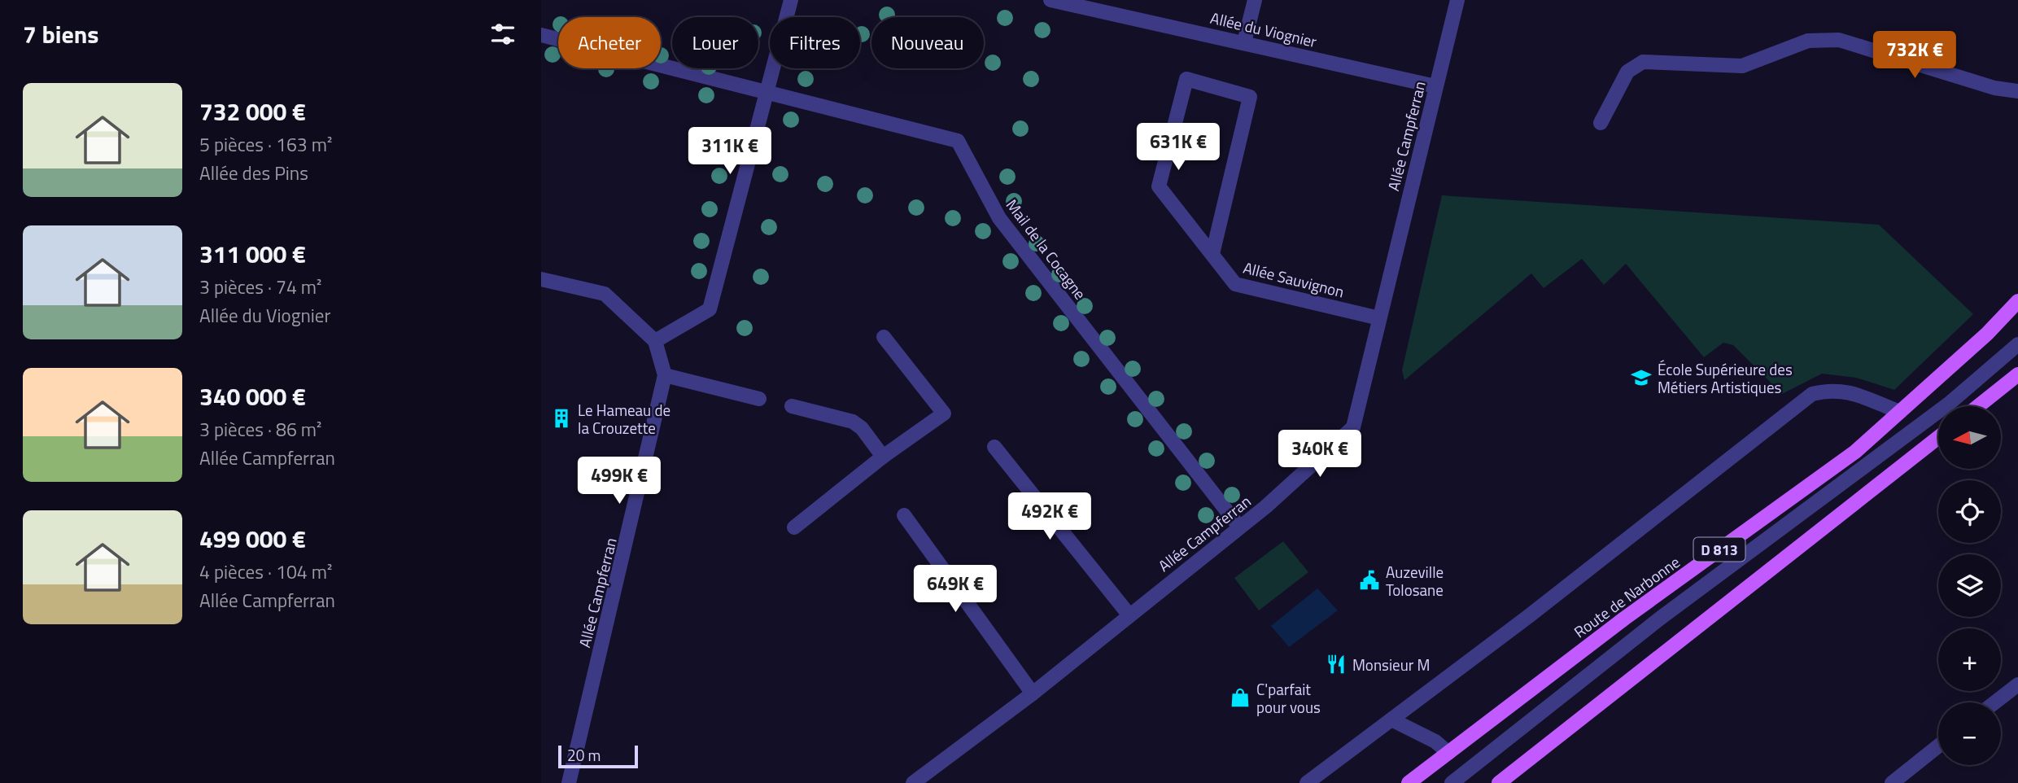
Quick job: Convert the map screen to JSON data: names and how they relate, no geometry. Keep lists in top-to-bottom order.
{
  "streets": {
    "main road": ["D 813", "Route de Narbonne"],
    "street": [
      "Allée du Viognier",
      "Allée Campferran",
      "Mail de la Cocagne",
      "Allée Sauvignon"
    ]
  },
  "crossings": [
    ["Allée du Viognier", "Allée Campferran"],
    ["Allée Campferran", "Mail de la Cocagne"],
    ["Allée Campferran", "Allée Sauvignon"]
  ],
  "places": {
    "school or university": ["École Supérieure des Métiers Artistiques"],
    "building": ["Le Hameau de la Crouzette"],
    "public building": ["Auzeville Tolosane"],
    "restaurant": ["Monsieur M"],
    "shop": ["C'parfait pour vous"]
  },
  "scale_bar": "20 m",
  "north": "left",
  "page": {
    "heading": "7 biens",
    "chip": [
      "Acheter",
      "Louer",
      "Filtres",
      "Nouveau"
    ],
    "price": [
      "732K €",
      "631K €",
      "311K €",
      "340K €",
      "499K €",
      "492K €",
      "649K €"
    ],
    "list": [
      {
        "name": "732 000 €",
        "note": "5 pièces · 163 m² · Allée des Pins"
      },
      {
        "name": "311 000 €",
        "note": "3 pièces · 74 m² · Allée du Viognier"
      },
      {
        "name": "340 000 €",
        "note": "3 pièces · 86 m² · Allée Campferran"
      },
      {
        "name": "499 000 €",
        "note": "4 pièces · 104 m² · Allée Campferran"
      }
    ],
    "map_buttons": ["+", "−"],
    "scale": "20 m"
  }
}
